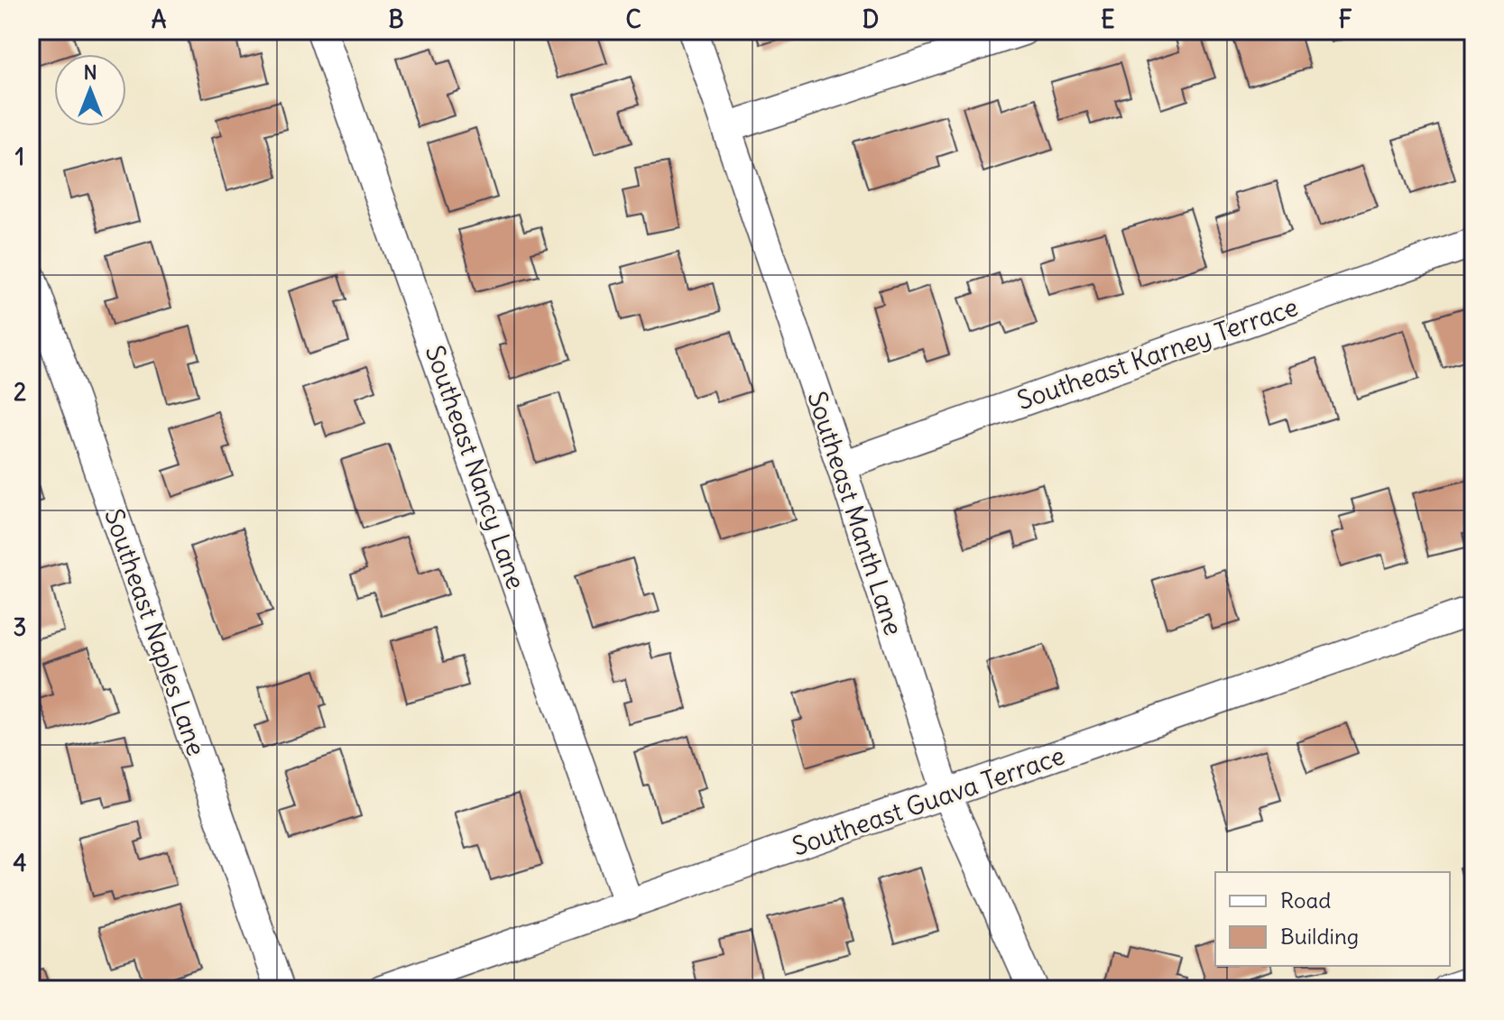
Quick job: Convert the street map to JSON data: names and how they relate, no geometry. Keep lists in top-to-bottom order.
{
  "streets": {
    "street": [
      "Southeast Karney Terrace",
      "Southeast Nancy Lane",
      "Southeast Manth Lane",
      "Southeast Naples Lane",
      "Southeast Guava Terrace"
    ]
  },
  "crossings": [
    ["Southeast Karney Terrace", "Southeast Manth Lane"],
    ["Southeast Nancy Lane", "Southeast Guava Terrace"],
    ["Southeast Manth Lane", "Southeast Guava Terrace"]
  ],
  "legend": ["Road", "Building"],
  "north": "top",
  "grid": {
    "columns": [
      "A",
      "B",
      "C",
      "D",
      "E",
      "F"
    ],
    "rows": [
      "1",
      "2",
      "3",
      "4"
    ]
  }
}
